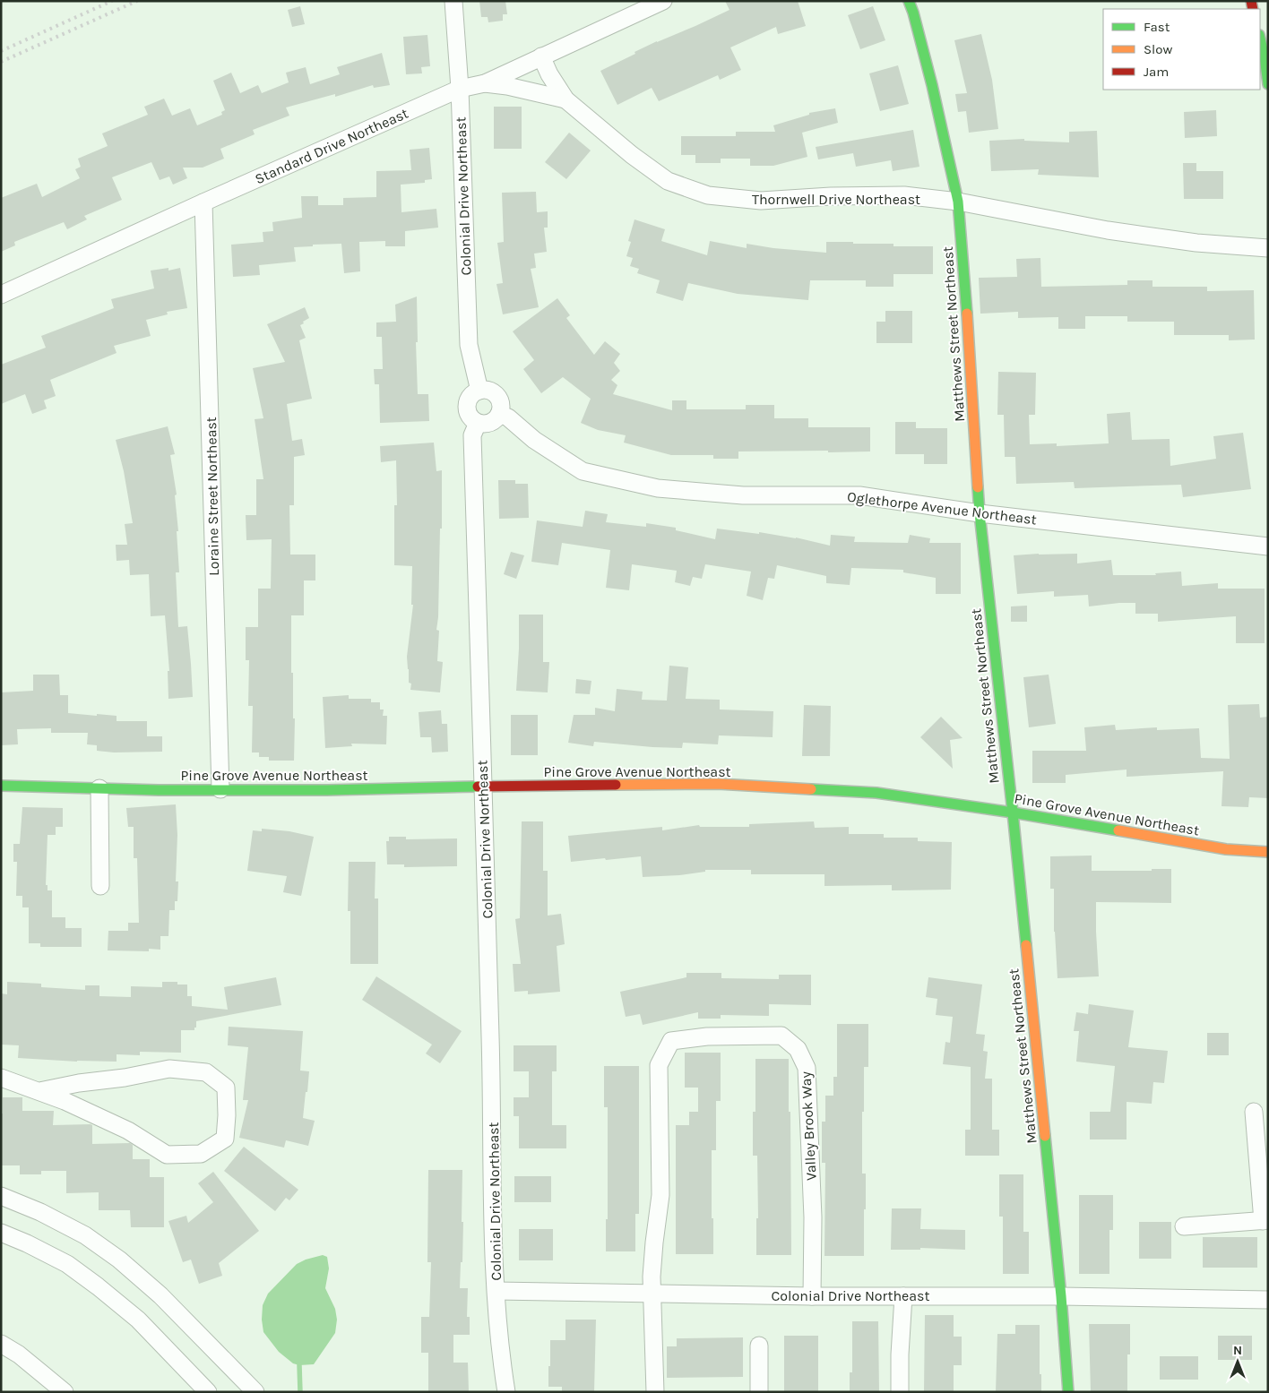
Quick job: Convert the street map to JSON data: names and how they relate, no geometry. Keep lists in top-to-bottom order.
{
  "streets": {
    "street": [
      "Standard Drive Northeast",
      "Colonial Drive Northeast",
      "Thornwell Drive Northeast",
      "Matthews Street Northeast",
      "Loraine Street Northeast",
      "Oglethorpe Avenue Northeast",
      "Pine Grove Avenue Northeast",
      "Valley Brook Way"
    ]
  },
  "crossings": [
    ["Standard Drive Northeast", "Colonial Drive Northeast"],
    ["Standard Drive Northeast", "Thornwell Drive Northeast"],
    ["Standard Drive Northeast", "Loraine Street Northeast"],
    ["Colonial Drive Northeast", "Matthews Street Northeast"],
    ["Colonial Drive Northeast", "Oglethorpe Avenue Northeast"],
    ["Colonial Drive Northeast", "Pine Grove Avenue Northeast"],
    ["Colonial Drive Northeast", "Valley Brook Way"],
    ["Thornwell Drive Northeast", "Matthews Street Northeast"],
    ["Matthews Street Northeast", "Oglethorpe Avenue Northeast"],
    ["Matthews Street Northeast", "Pine Grove Avenue Northeast"],
    ["Loraine Street Northeast", "Pine Grove Avenue Northeast"]
  ],
  "legend": ["Fast", "Slow", "Jam"],
  "north": "top"
}
